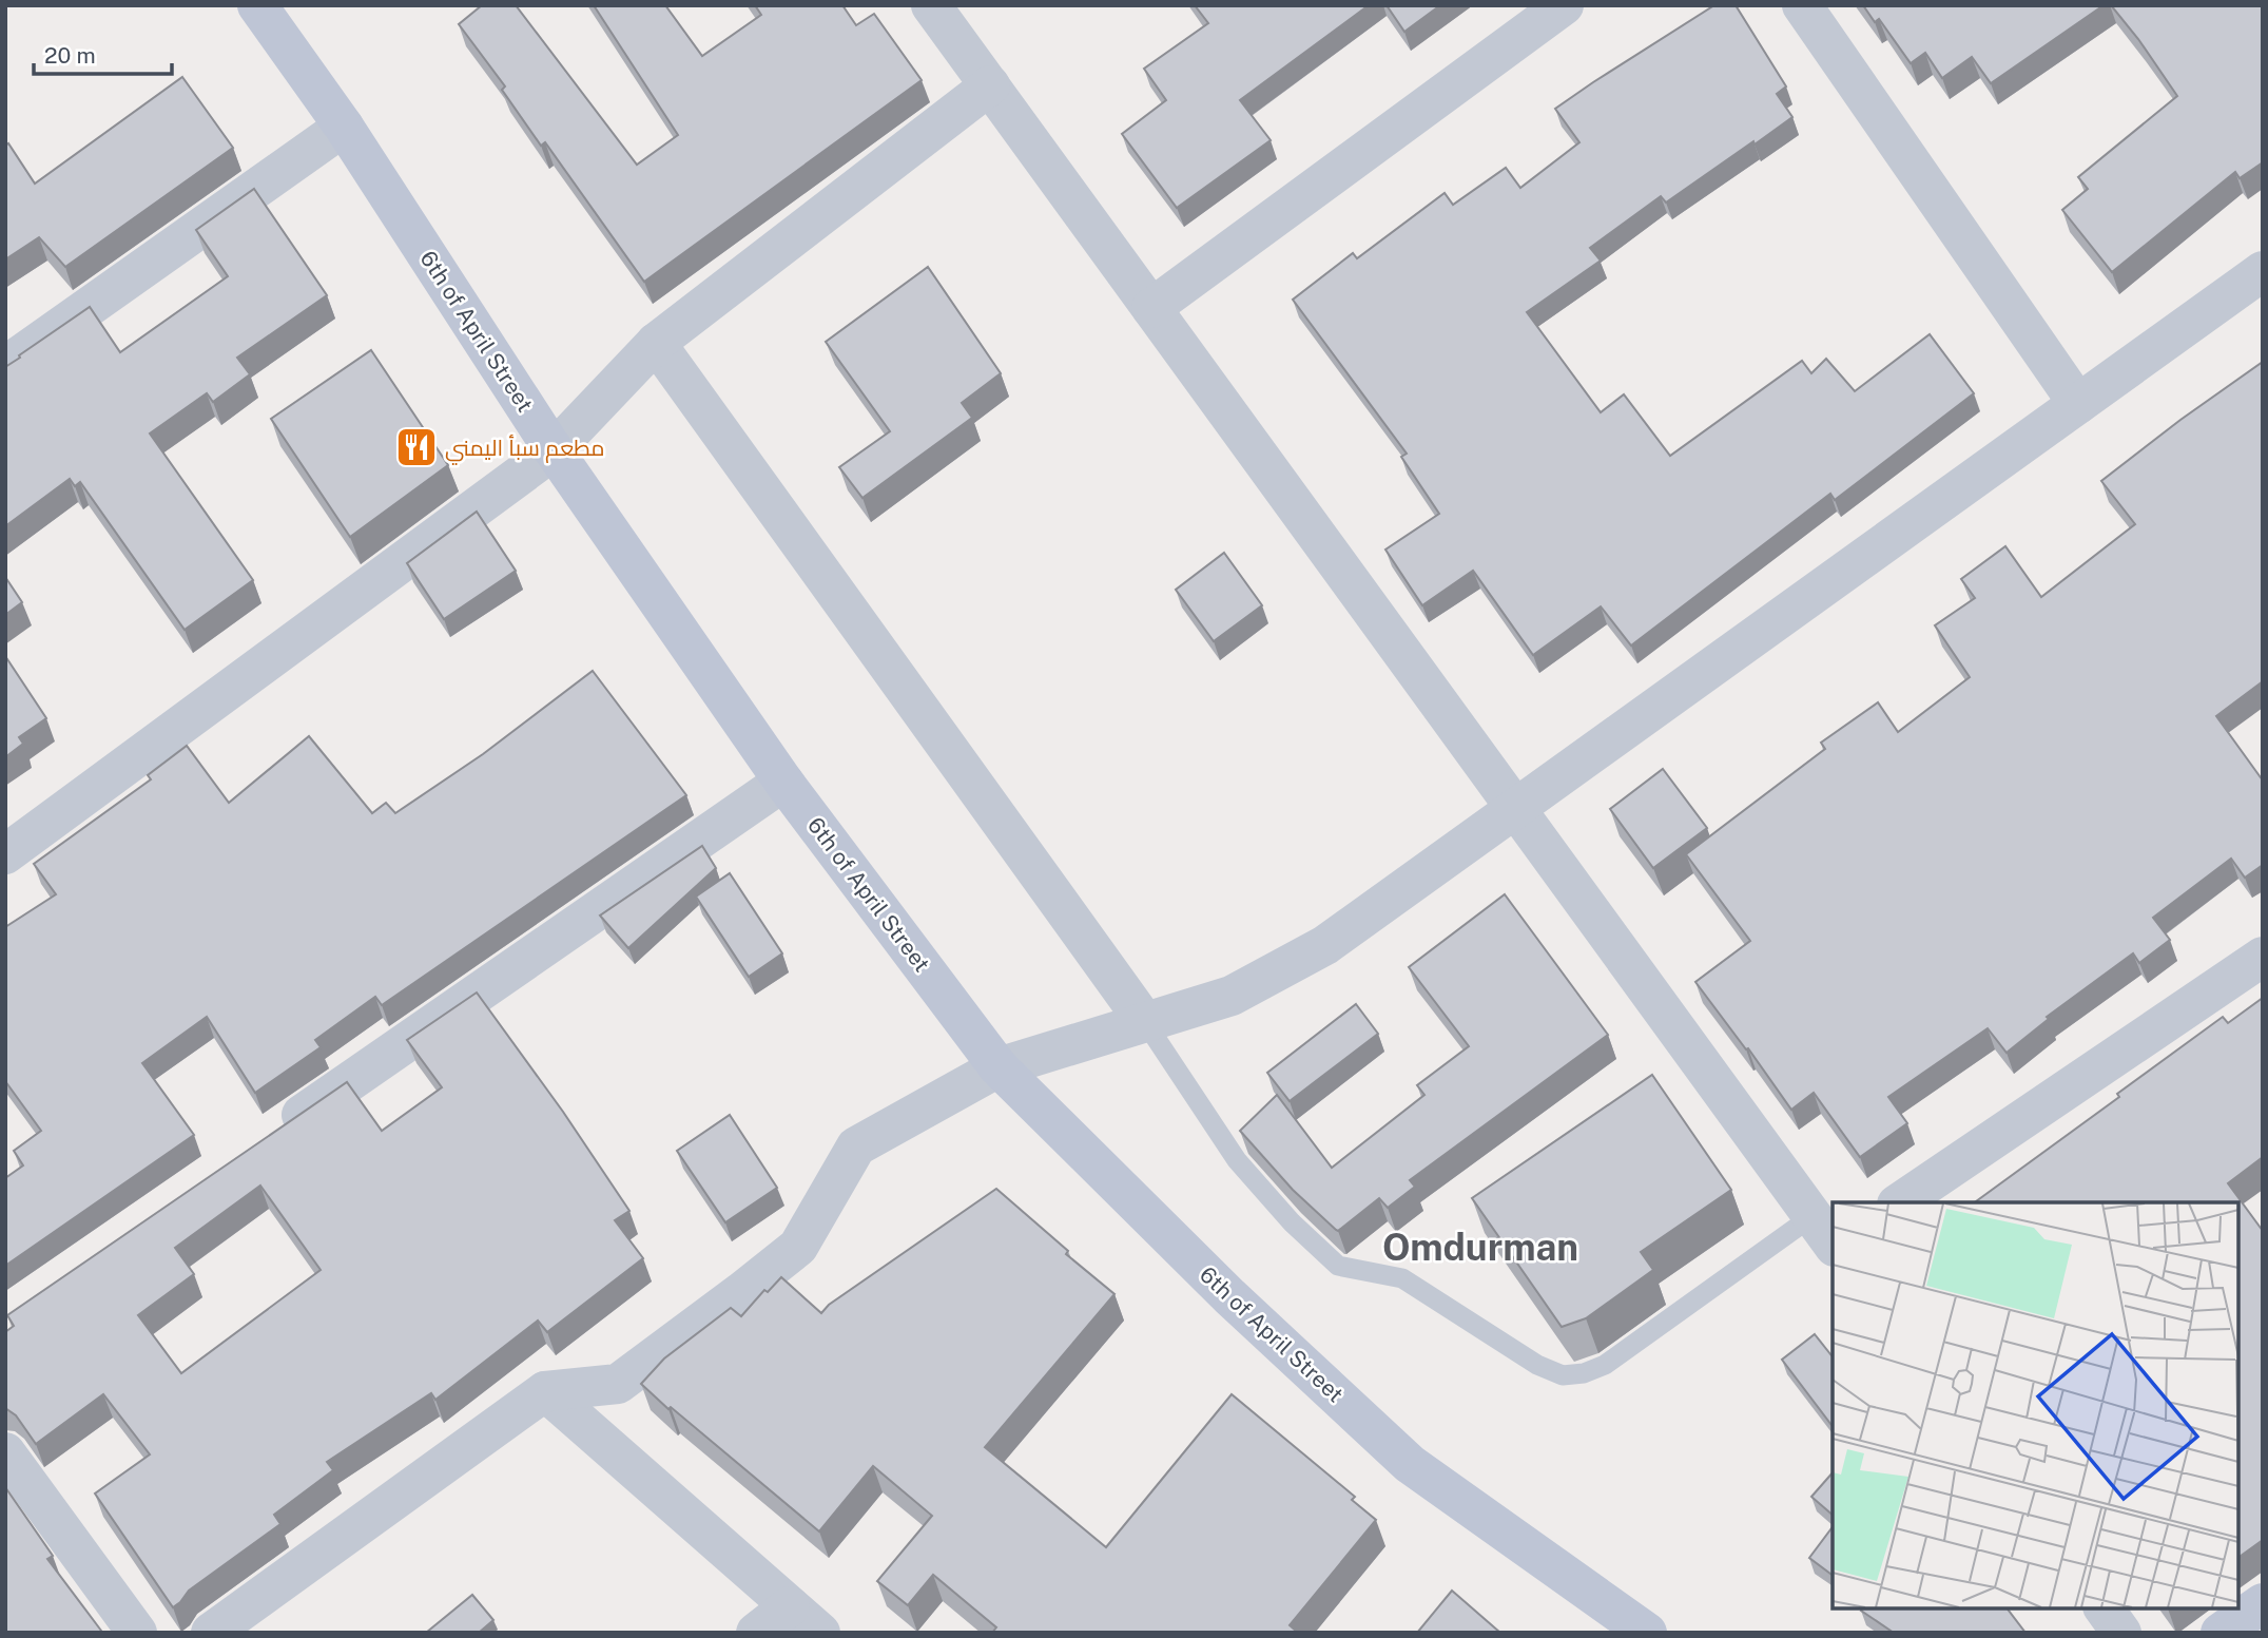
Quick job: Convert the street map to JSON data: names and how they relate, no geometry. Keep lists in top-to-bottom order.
{
  "streets": {
    "street": ["6th of April Street"]
  },
  "districts": ["Omdurman"],
  "places": {
    "restaurant": ["مطعم سبأ اليمني"]
  },
  "scale_bar": "20 m"
}
